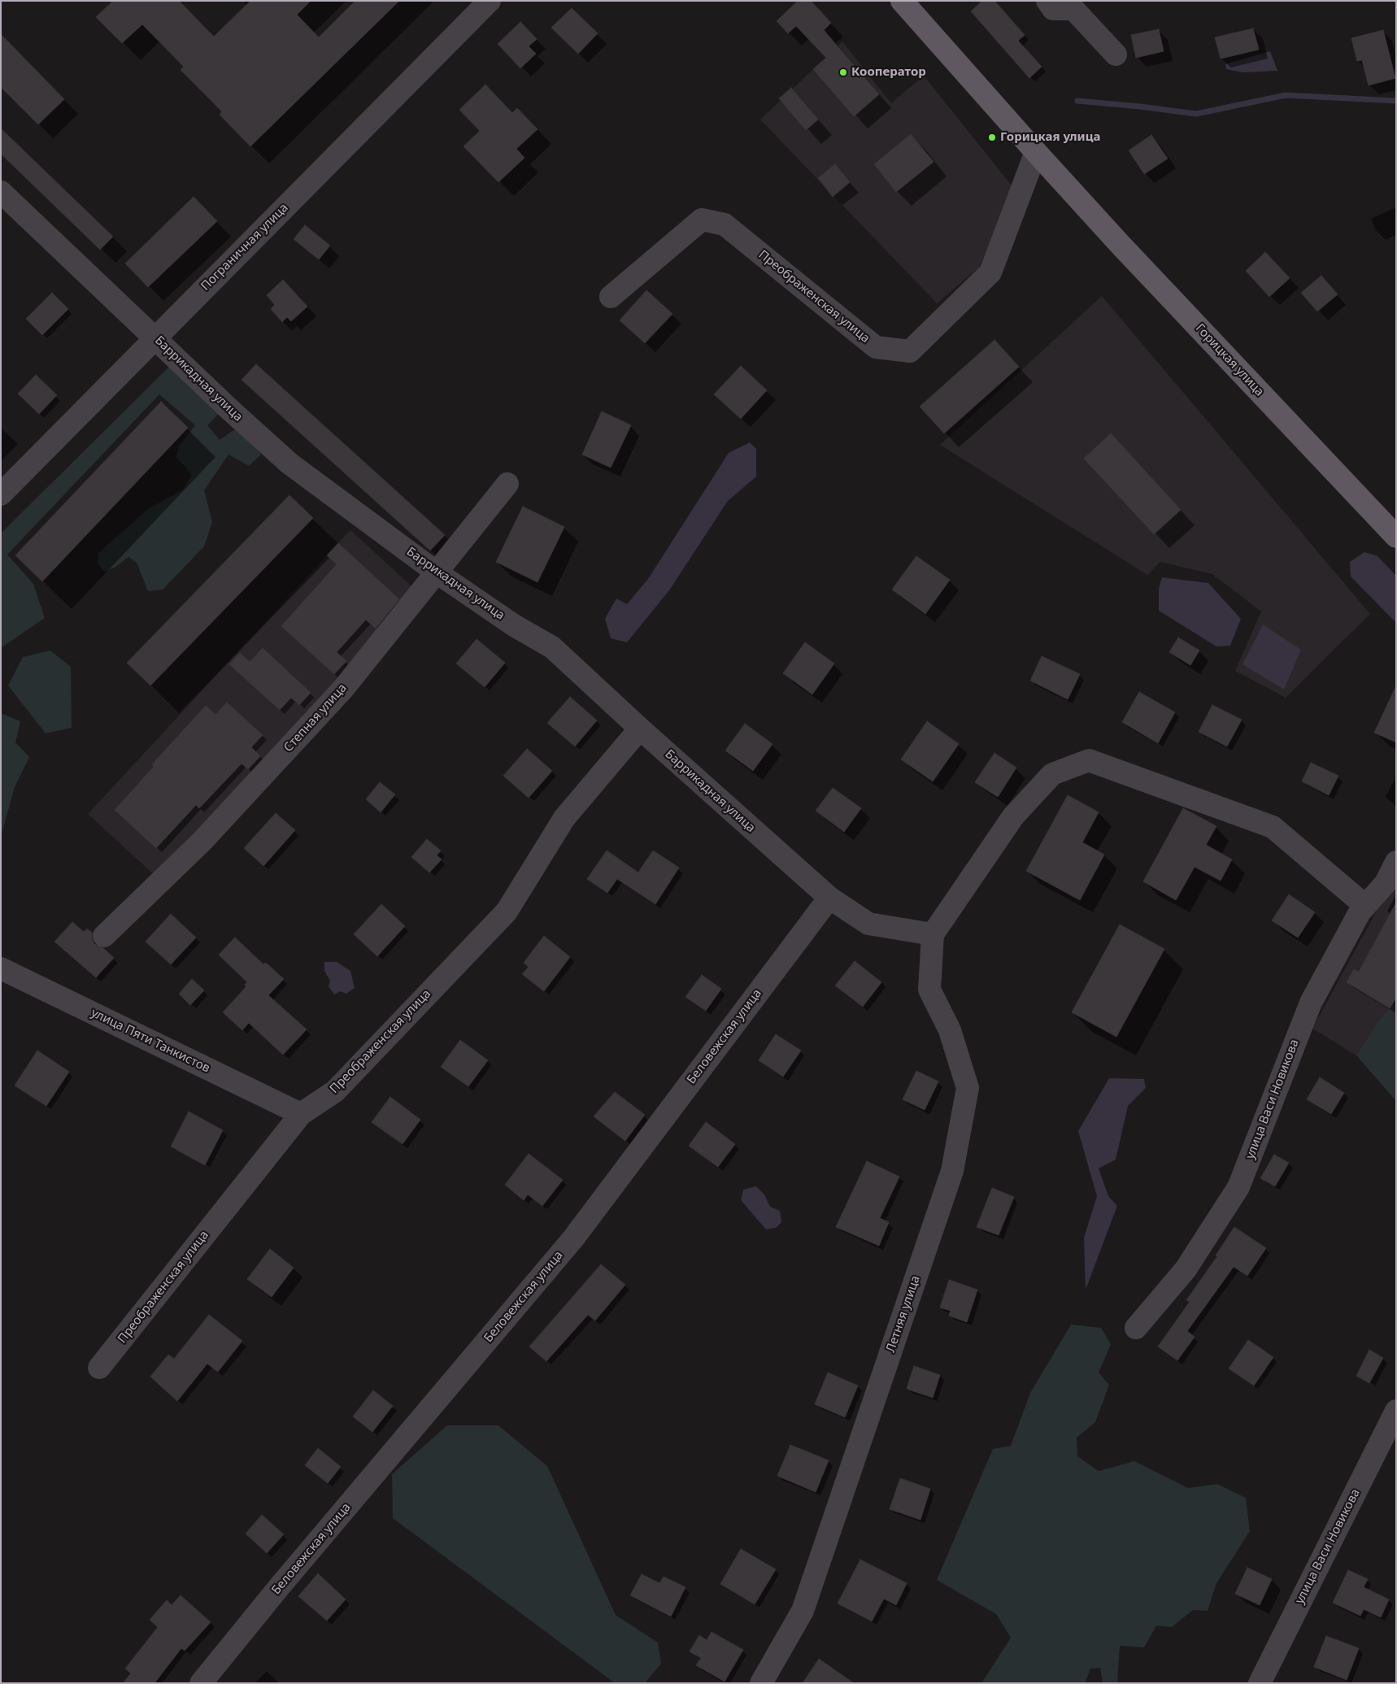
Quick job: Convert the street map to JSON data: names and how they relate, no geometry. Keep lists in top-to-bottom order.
{
  "streets": {
    "main road": ["Горицкая улица"],
    "street": [
      "Пограничная улица",
      "Преображенская улица",
      "Баррикадная улица",
      "Степная улица",
      "Беловежская улица",
      "улица Пяти Танкистов",
      "улица Васи Новикова",
      "Летняя улица"
    ]
  },
  "crossings": [
    ["Пограничная улица", "Баррикадная улица"],
    ["Преображенская улица", "Горицкая улица"],
    ["Преображенская улица", "Баррикадная улица"],
    ["Преображенская улица", "улица Пяти Танкистов"],
    ["Баррикадная улица", "Степная улица"],
    ["Баррикадная улица", "Беловежская улица"],
    ["Баррикадная улица", "Летняя улица"]
  ],
  "places": ["Кооператор", "Горицкая улица"]
}
